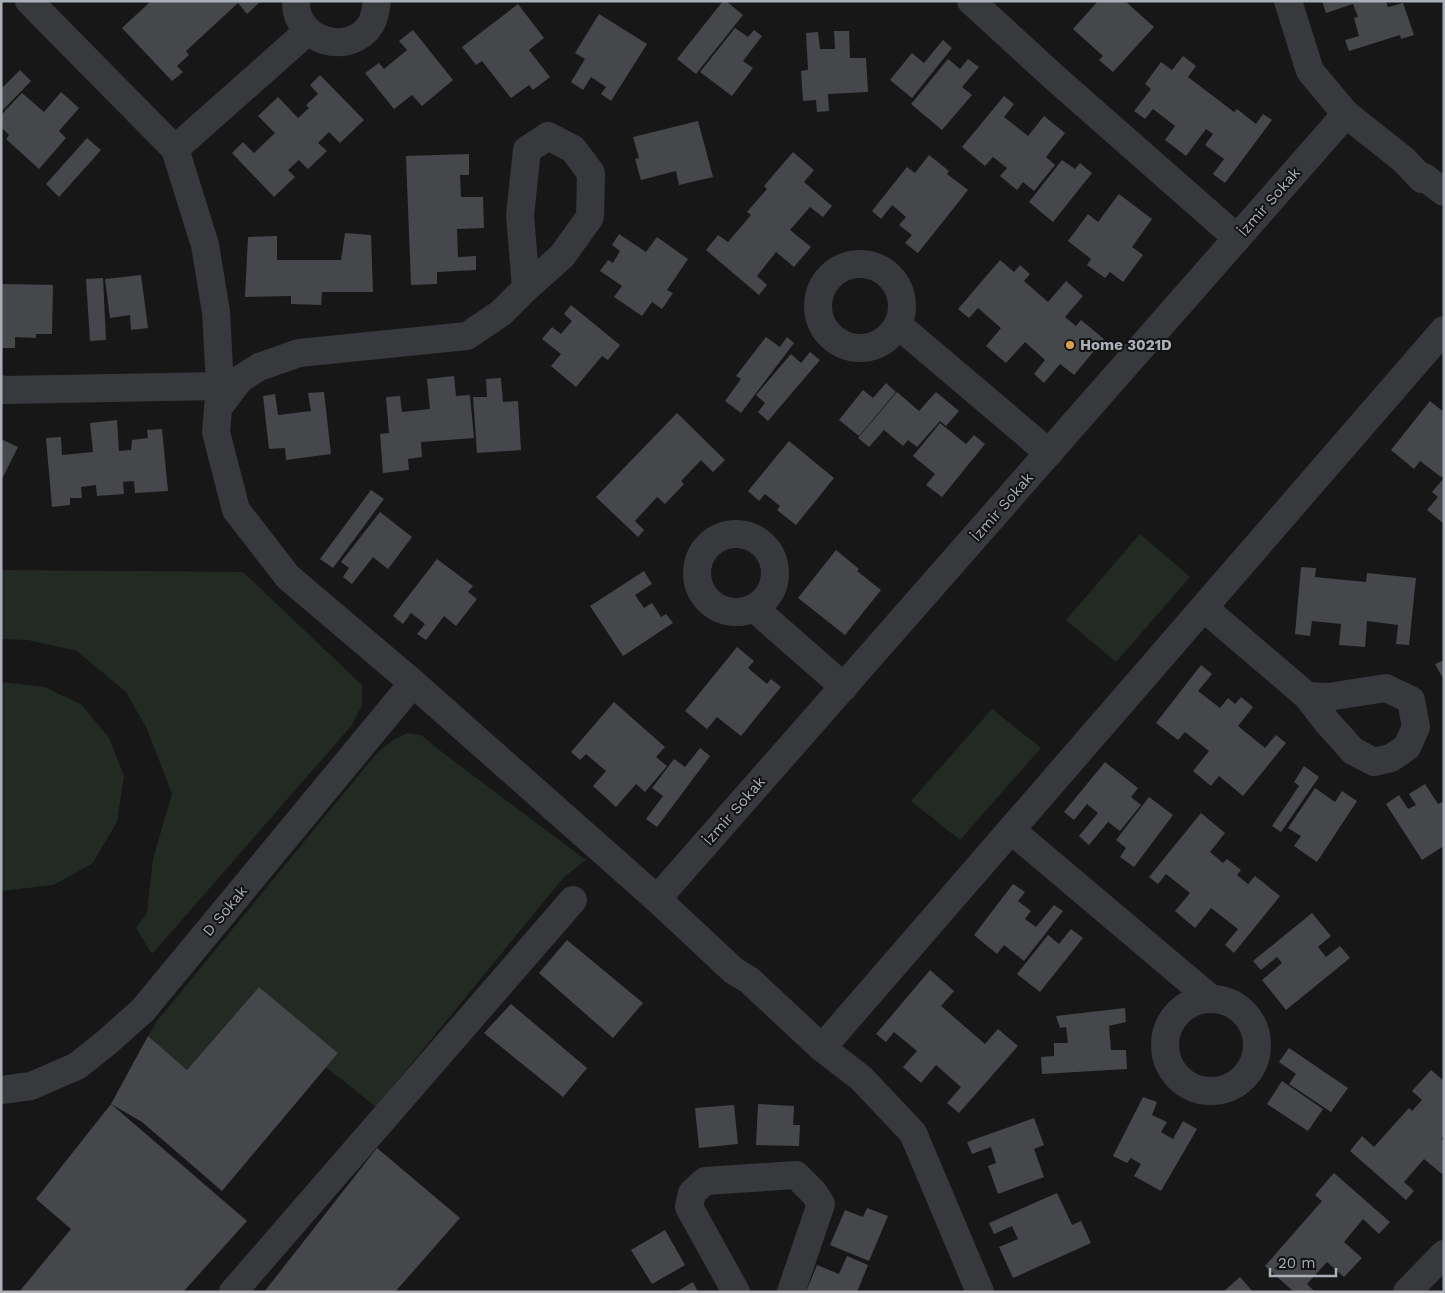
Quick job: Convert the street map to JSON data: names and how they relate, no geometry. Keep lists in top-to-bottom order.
{
  "streets": {
    "lane": ["İzmir Sokak", "D Sokak"]
  },
  "places": ["Home 3021D"],
  "scale_bar": "20 m"
}
